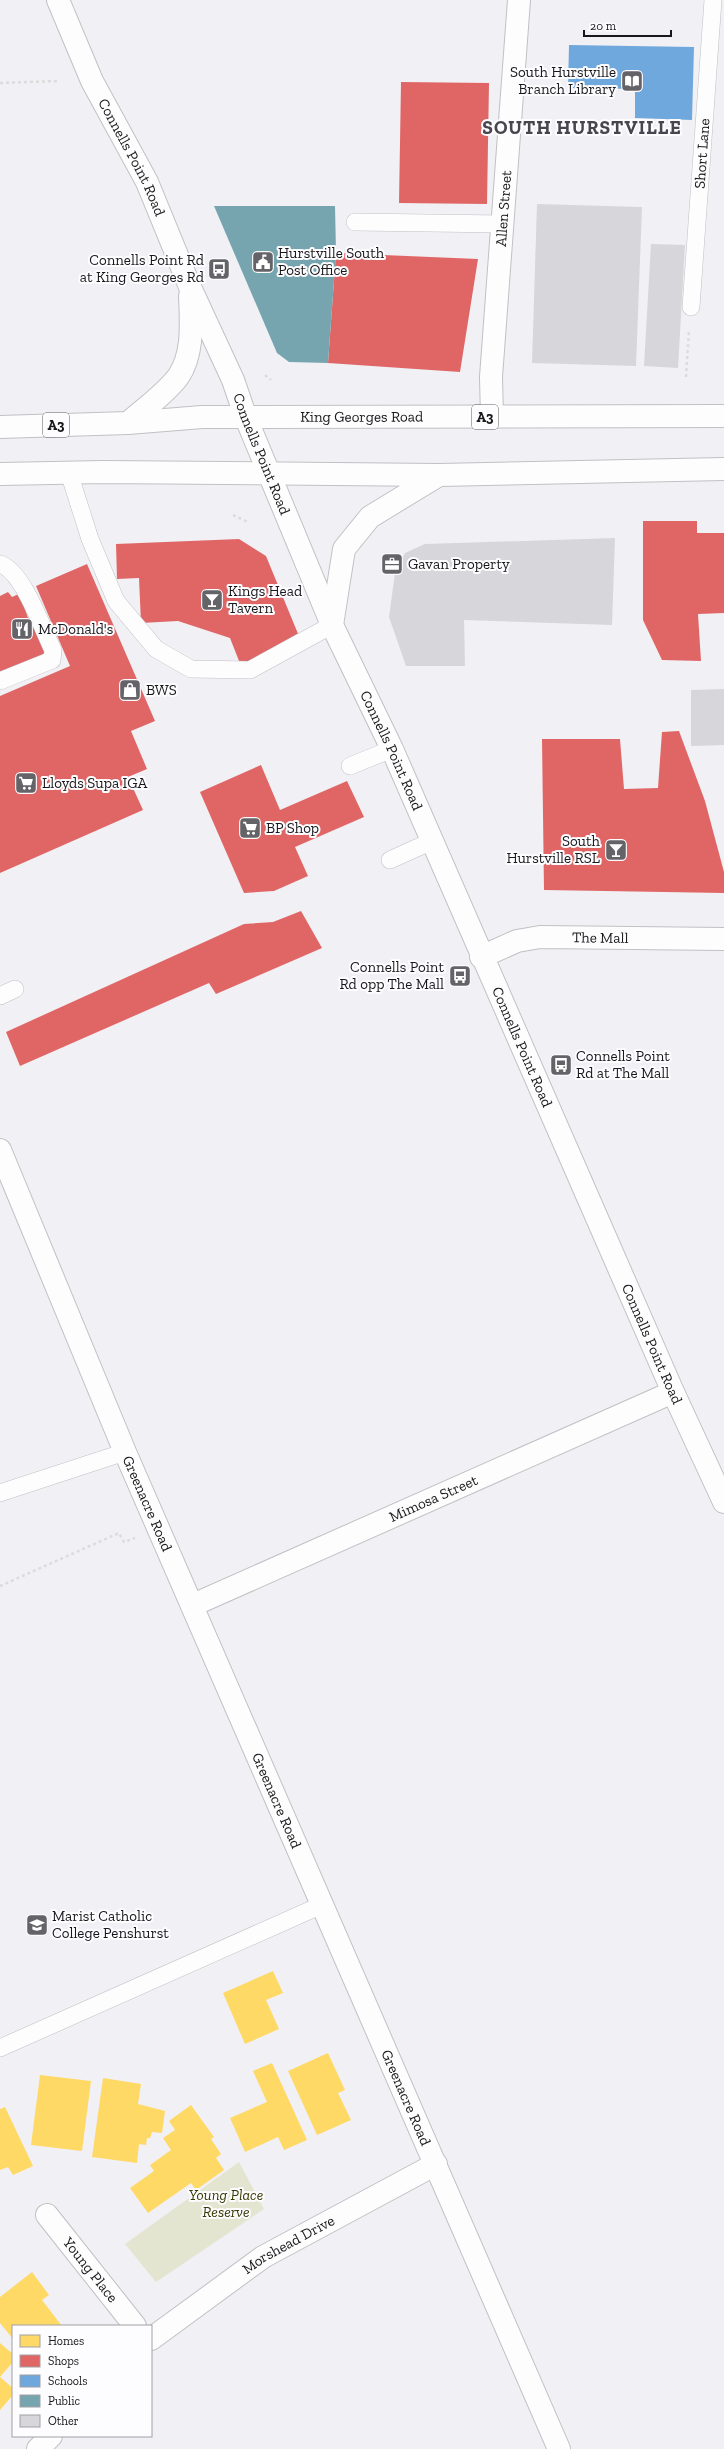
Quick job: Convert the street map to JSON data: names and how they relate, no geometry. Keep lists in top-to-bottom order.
{
  "streets": {
    "main road": [
      "Connells Point Road",
      "Allen Street",
      "A3",
      "King Georges Road",
      "The Mall",
      "Mimosa Street",
      "Greenacre Road",
      "Morshead Drive",
      "Young Place"
    ],
    "lane": ["Short Lane"]
  },
  "crossings": [
    ["Connells Point Road", "King Georges Road"],
    ["Connells Point Road", "The Mall"],
    ["Connells Point Road", "Mimosa Street"],
    ["Allen Street", "King Georges Road"],
    ["Mimosa Street", "Greenacre Road"],
    ["Greenacre Road", "Morshead Drive"]
  ],
  "districts": ["SOUTH HURSTVILLE"],
  "parks": ["Young Place Reserve"],
  "places": {
    "library": ["South Hurstville Branch Library"],
    "public building": ["Hurstville South Post Office"],
    "bus stop": ["Connells Point Rd at King Georges Rd", "Connells Point Rd opp The Mall", "Connells Point Rd at The Mall"],
    "office": ["Gavan Property"],
    "bar": ["Kings Head Tavern", "South Hurstville RSL"],
    "restaurant": ["McDonald's"],
    "shop": ["BWS"],
    "supermarket": ["Lloyds Supa IGA", "BP Shop"],
    "school or university": ["Marist Catholic College Penshurst"]
  },
  "legend": [
    "Homes",
    "Shops",
    "Schools",
    "Public",
    "Other"
  ],
  "scale_bar": "20 m"
}
